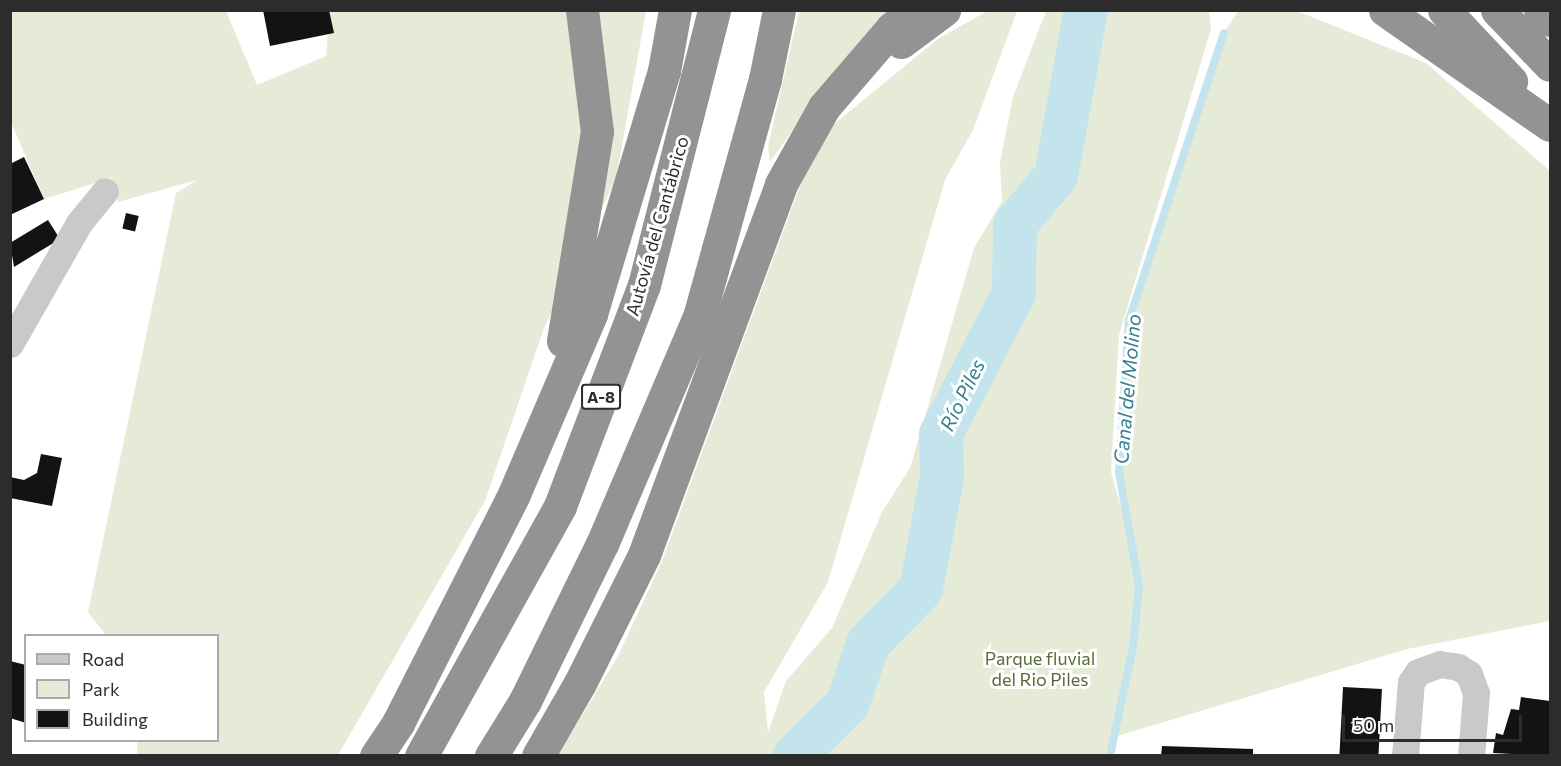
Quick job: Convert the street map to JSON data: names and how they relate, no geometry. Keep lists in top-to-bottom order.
{
  "streets": {
    "highway": ["Autovía del Cantábrico", "A-8"]
  },
  "water": ["Canal del Molino", "Río Piles"],
  "parks": ["Parque fluvial del Rio Piles"],
  "legend": ["Road", "Park", "Building"],
  "scale_bar": "50 m"
}
